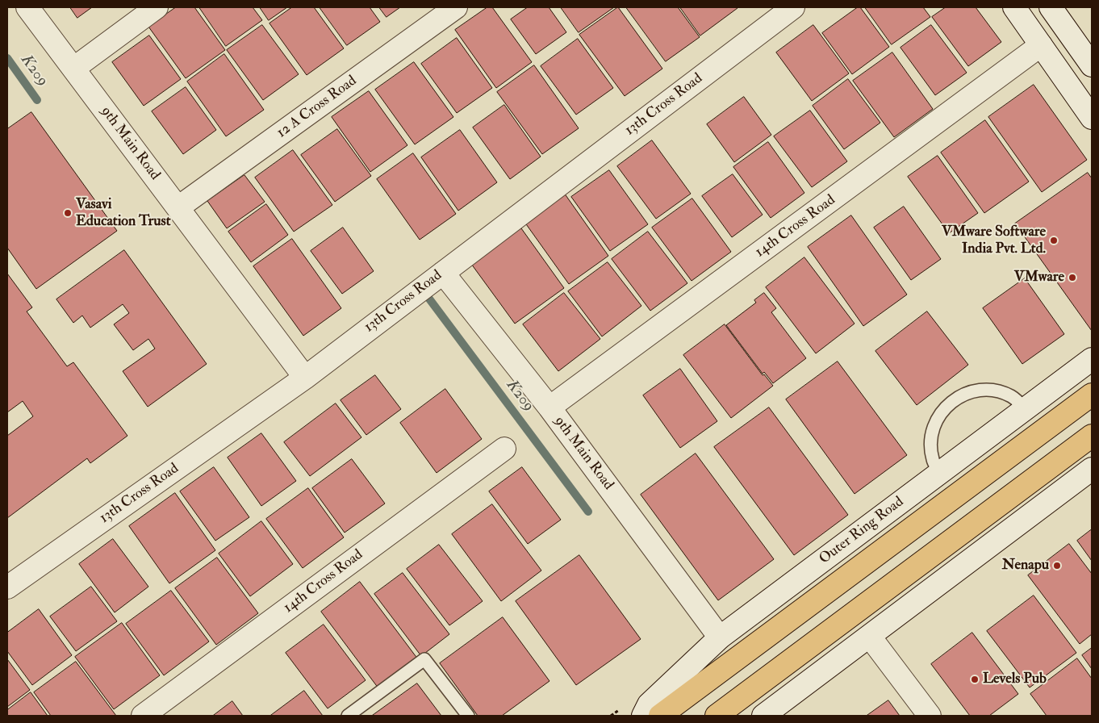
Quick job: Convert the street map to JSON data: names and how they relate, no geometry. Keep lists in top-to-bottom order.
{
  "streets": {
    "highway": ["Outer Ring Road"],
    "street": [
      "13th Cross Road",
      "12 A Cross Road",
      "9th Main Road",
      "14th Cross Road"
    ]
  },
  "crossings": [
    ["13th Cross Road", "9th Main Road"],
    ["12 A Cross Road", "9th Main Road"],
    ["9th Main Road", "14th Cross Road"],
    ["9th Main Road", "Outer Ring Road"]
  ],
  "water": ["K209"],
  "places": [
    "Vasavi Education Trust",
    "VMware Software India Pvt. Ltd.",
    "VMware",
    "Nenapu",
    "Levels Pub"
  ]
}
